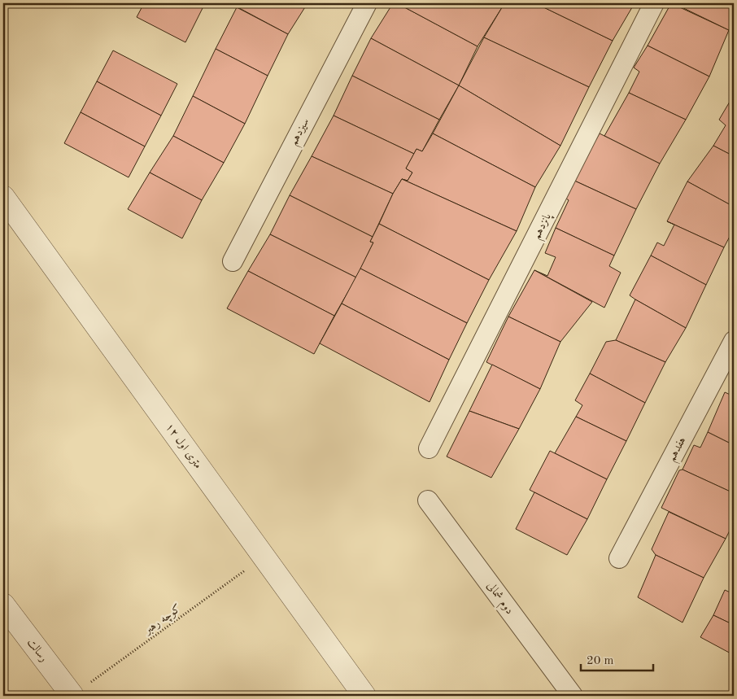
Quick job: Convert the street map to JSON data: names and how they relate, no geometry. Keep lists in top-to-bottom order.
{
  "streets": {
    "street": [
      "سیزدهم",
      "پانزدهم",
      "۱۲ متری اول",
      "هفدهم",
      "دوم شمالی",
      "رسالت"
    ],
    "path": ["کوچه رهبر"]
  },
  "crossings": [
    ["۱۲ متری اول", "کوچه رهبر"],
    ["کوچه رهبر", "رسالت"]
  ],
  "scale_bar": "20 m"
}
